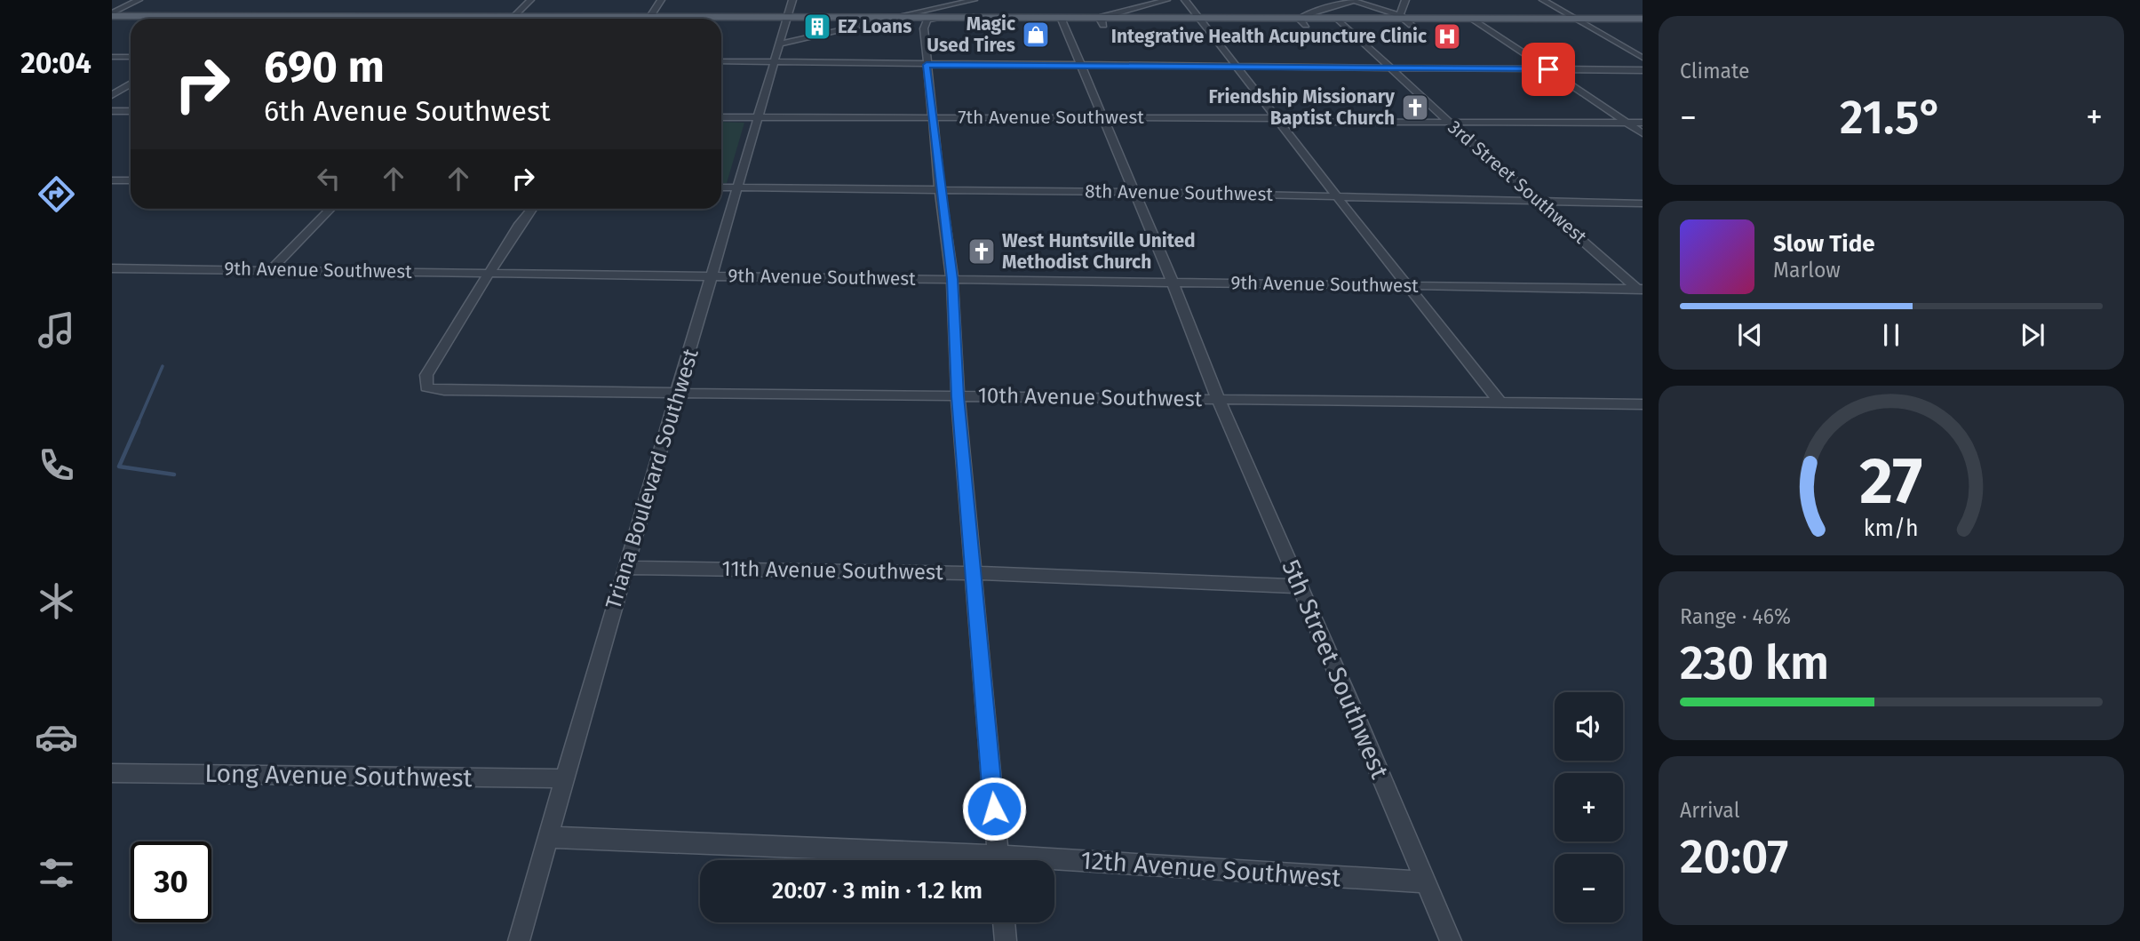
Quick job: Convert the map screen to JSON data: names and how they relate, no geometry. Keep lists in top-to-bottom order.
{
  "streets": {
    "street": [
      "7th Avenue Southwest",
      "3rd Street Southwest",
      "8th Avenue Southwest",
      "9th Avenue Southwest",
      "10th Avenue Southwest",
      "Triana Boulevard Southwest",
      "11th Avenue Southwest",
      "5th Street Southwest",
      "Long Avenue Southwest",
      "12th Avenue Southwest"
    ]
  },
  "crossings": [
    ["7th Avenue Southwest", "3rd Street Southwest"],
    ["7th Avenue Southwest", "Triana Boulevard Southwest"],
    ["3rd Street Southwest", "8th Avenue Southwest"],
    ["3rd Street Southwest", "9th Avenue Southwest"],
    ["8th Avenue Southwest", "Triana Boulevard Southwest"],
    ["9th Avenue Southwest", "10th Avenue Southwest"],
    ["9th Avenue Southwest", "Triana Boulevard Southwest"],
    ["9th Avenue Southwest", "5th Street Southwest"],
    ["10th Avenue Southwest", "Triana Boulevard Southwest"],
    ["10th Avenue Southwest", "5th Street Southwest"],
    ["Triana Boulevard Southwest", "11th Avenue Southwest"],
    ["Triana Boulevard Southwest", "Long Avenue Southwest"],
    ["Triana Boulevard Southwest", "12th Avenue Southwest"],
    ["11th Avenue Southwest", "5th Street Southwest"],
    ["5th Street Southwest", "12th Avenue Southwest"]
  ],
  "places": {
    "building": ["EZ Loans"],
    "shop": ["Magic Used Tires"],
    "hospital": ["Integrative Health Acupuncture Clinic"],
    "church": ["Friendship Missionary Baptist Church", "West Huntsville United Methodist Church"]
  },
  "page": {
    "tabs": "20:04",
    "tile": [
      "Climate",
      ["Range · 46%", "230 km"],
      ["Arrival", "20:07"]
    ],
    "turn": ["690 m", "6th Avenue Southwest"],
    "heat": ["−", "21.5°", "+"],
    "song": ["Slow Tide", "Marlow"],
    "map_buttons": ["+", "−"],
    "limit": "30",
    "trip": "20:07 · 3 min · 1.2 km",
    "gauge": ["27", "km/h"]
  }
}
